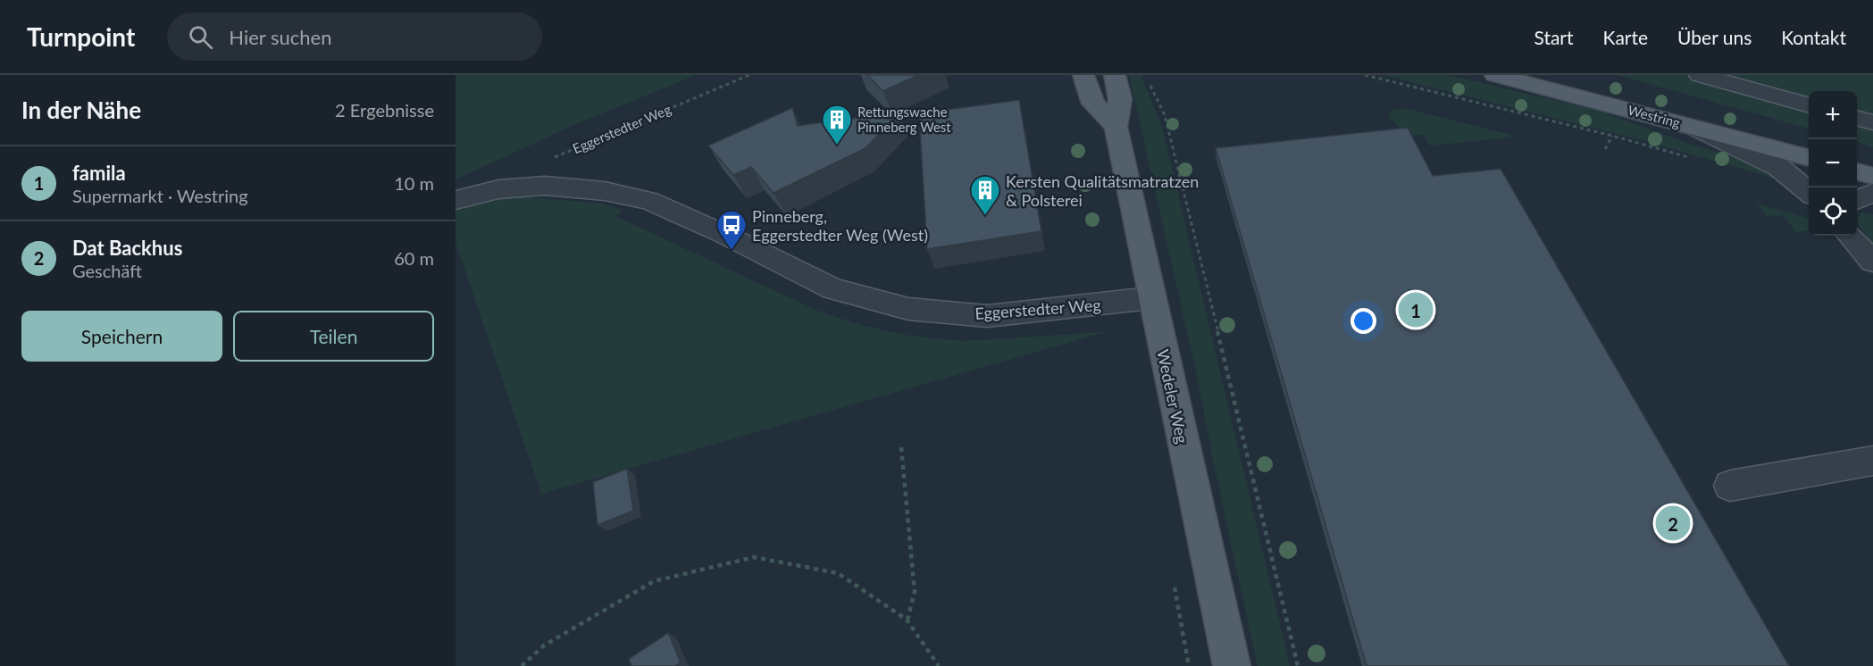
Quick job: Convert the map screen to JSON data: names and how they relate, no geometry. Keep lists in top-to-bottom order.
{
  "streets": {
    "main road": ["Westring", "Wedeler Weg"],
    "street": ["Eggerstedter Weg"]
  },
  "crossings": [
    ["Eggerstedter Weg", "Wedeler Weg"]
  ],
  "places": {
    "building": ["Rettungswache Pinneberg West", "Kersten Qualitätsmatratzen & Polsterei"],
    "bus stop": ["Pinneberg, Eggerstedter Weg (West)"]
  },
  "page": {
    "header": "Turnpoint",
    "search": "Hier suchen",
    "nav": [
      "Start",
      "Karte",
      "Über uns",
      "Kontakt"
    ],
    "heading": ["In der Nähe", "2 Ergebnisse"],
    "map_buttons": ["+", "−"],
    "list": [
      {
        "mark": "1",
        "name": "famila",
        "note": "Supermarkt · Westring",
        "value": "10 m"
      },
      {
        "mark": "2",
        "name": "Dat Backhus",
        "note": "Geschäft",
        "value": "60 m"
      }
    ],
    "pins": ["1", "2"],
    "buttons": ["Speichern", "Teilen"]
  }
}
